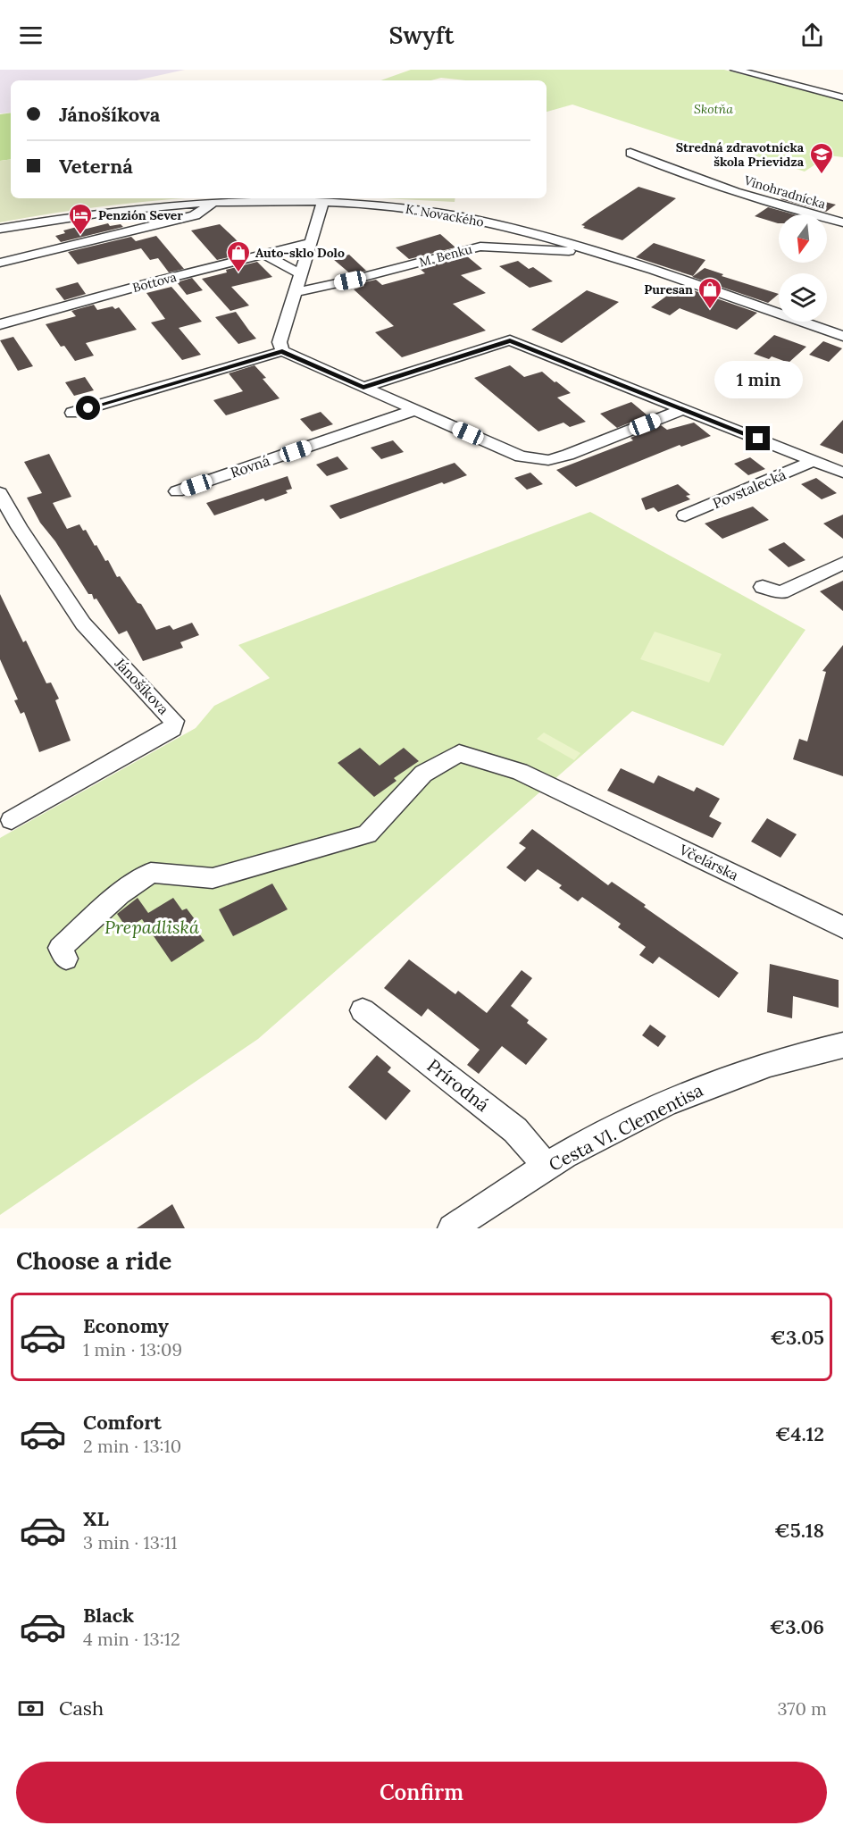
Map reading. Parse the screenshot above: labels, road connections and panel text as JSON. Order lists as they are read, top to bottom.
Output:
{
  "streets": {
    "street": [
      "Vinohradnícka",
      "K. Novackého",
      "M. Benku",
      "Bottova",
      "Rovná",
      "Povstalecká",
      "Jánošíkova",
      "Včelárska",
      "Prírodná",
      "Cesta Vl. Clementisa"
    ]
  },
  "crossings": [
    ["K. Novackého", "M. Benku"],
    ["Prírodná", "Cesta Vl. Clementisa"]
  ],
  "parks": ["Skotňa", "Prepadliská"],
  "places": {
    "school or university": ["Stredná zdravotnícka škola Prievidza"],
    "hotel": ["Penzión Sever"],
    "shop": ["Auto-sklo Dolo", "Puresan"]
  },
  "north": "bottom",
  "page": {
    "header": "Swyft",
    "banner": ["Jánošíkova", "Veterná"],
    "bubble": "1 min",
    "heading": "Choose a ride",
    "list": [
      {
        "name": "Economy",
        "note": "1 min · 13:09",
        "value": "€3.05"
      },
      {
        "name": "Comfort",
        "note": "2 min · 13:10",
        "value": "€4.12"
      },
      {
        "name": "XL",
        "note": "3 min · 13:11",
        "value": "€5.18"
      },
      {
        "name": "Black",
        "note": "4 min · 13:12",
        "value": "€3.06"
      }
    ],
    "pay": ["Cash", "370 m"],
    "buttons": "Confirm"
  }
}
